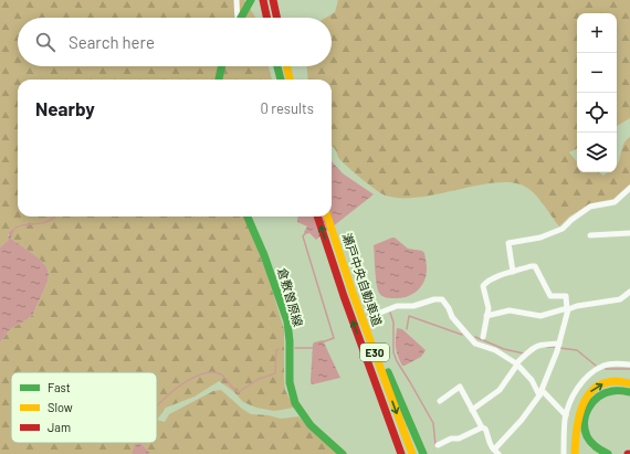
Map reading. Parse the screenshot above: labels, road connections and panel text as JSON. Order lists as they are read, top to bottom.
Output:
{
  "streets": {
    "main road": ["瀬戸中央自動車道", "倉敷曽原線", "E30"]
  },
  "legend": ["Fast", "Slow", "Jam"],
  "page": {
    "map_buttons": ["+", "−"],
    "search": "Search here",
    "heading": ["Nearby", "0 results"]
  }
}
